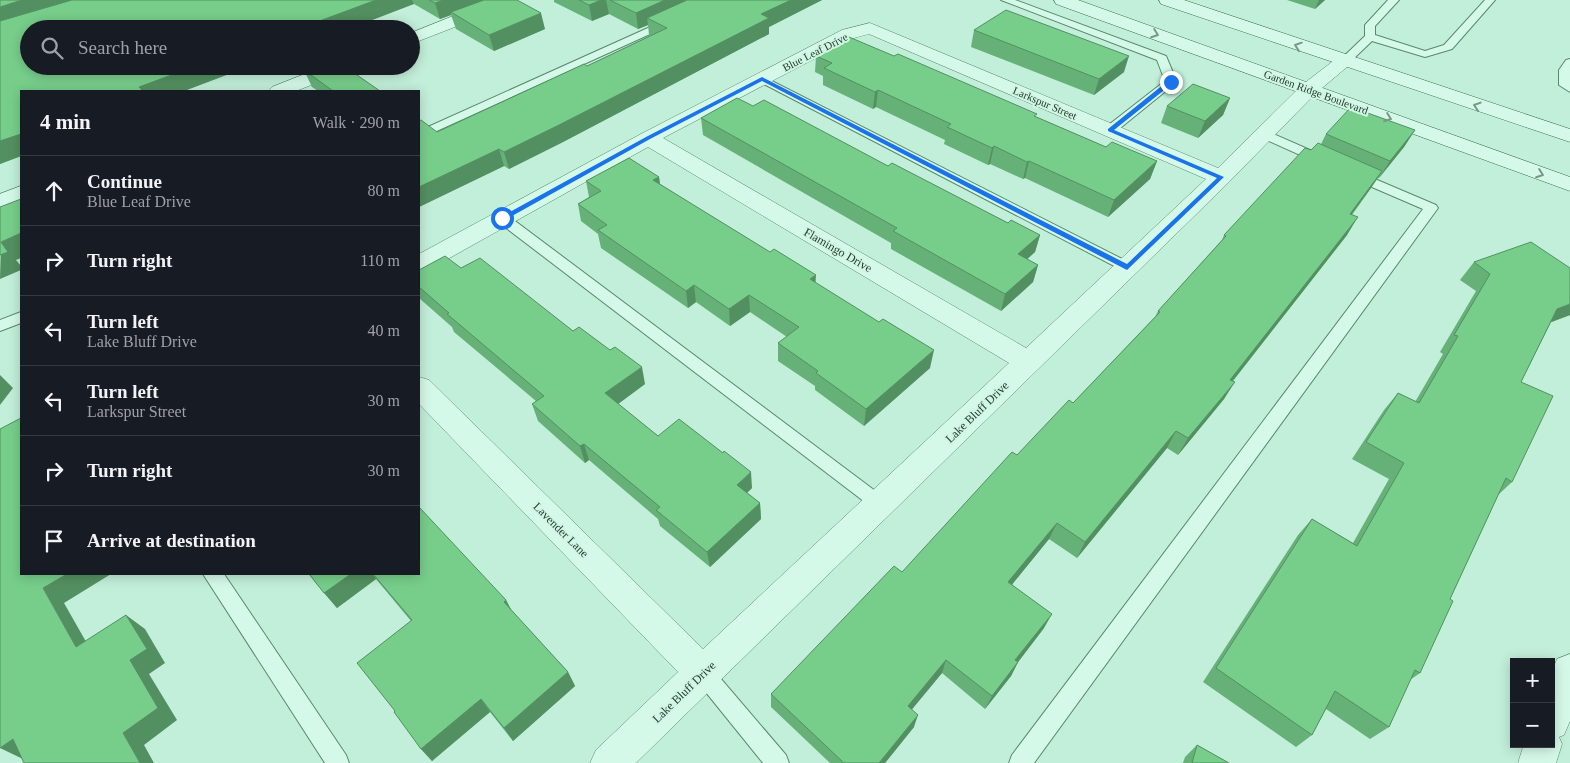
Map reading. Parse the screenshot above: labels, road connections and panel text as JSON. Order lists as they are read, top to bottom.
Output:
{
  "streets": {
    "street": [
      "Blue Leaf Drive",
      "Garden Ridge Boulevard",
      "Larkspur Street",
      "Flamingo Drive",
      "Lake Bluff Drive",
      "Lavender Lane"
    ]
  },
  "crossings": [
    ["Blue Leaf Drive", "Larkspur Street"],
    ["Blue Leaf Drive", "Flamingo Drive"],
    ["Garden Ridge Boulevard", "Lake Bluff Drive"],
    ["Larkspur Street", "Lake Bluff Drive"],
    ["Flamingo Drive", "Lake Bluff Drive"],
    ["Lake Bluff Drive", "Lavender Lane"]
  ],
  "page": {
    "search": "Search here",
    "heading": ["4 min", "Walk · 290 m"],
    "list": [
      ["Continue", "Blue Leaf Drive", "80 m"],
      ["Turn right", "110 m"],
      ["Turn left", "Lake Bluff Drive", "40 m"],
      ["Turn left", "Larkspur Street", "30 m"],
      ["Turn right", "30 m"],
      "Arrive at destination"
    ],
    "map_buttons": ["+", "−"]
  }
}
